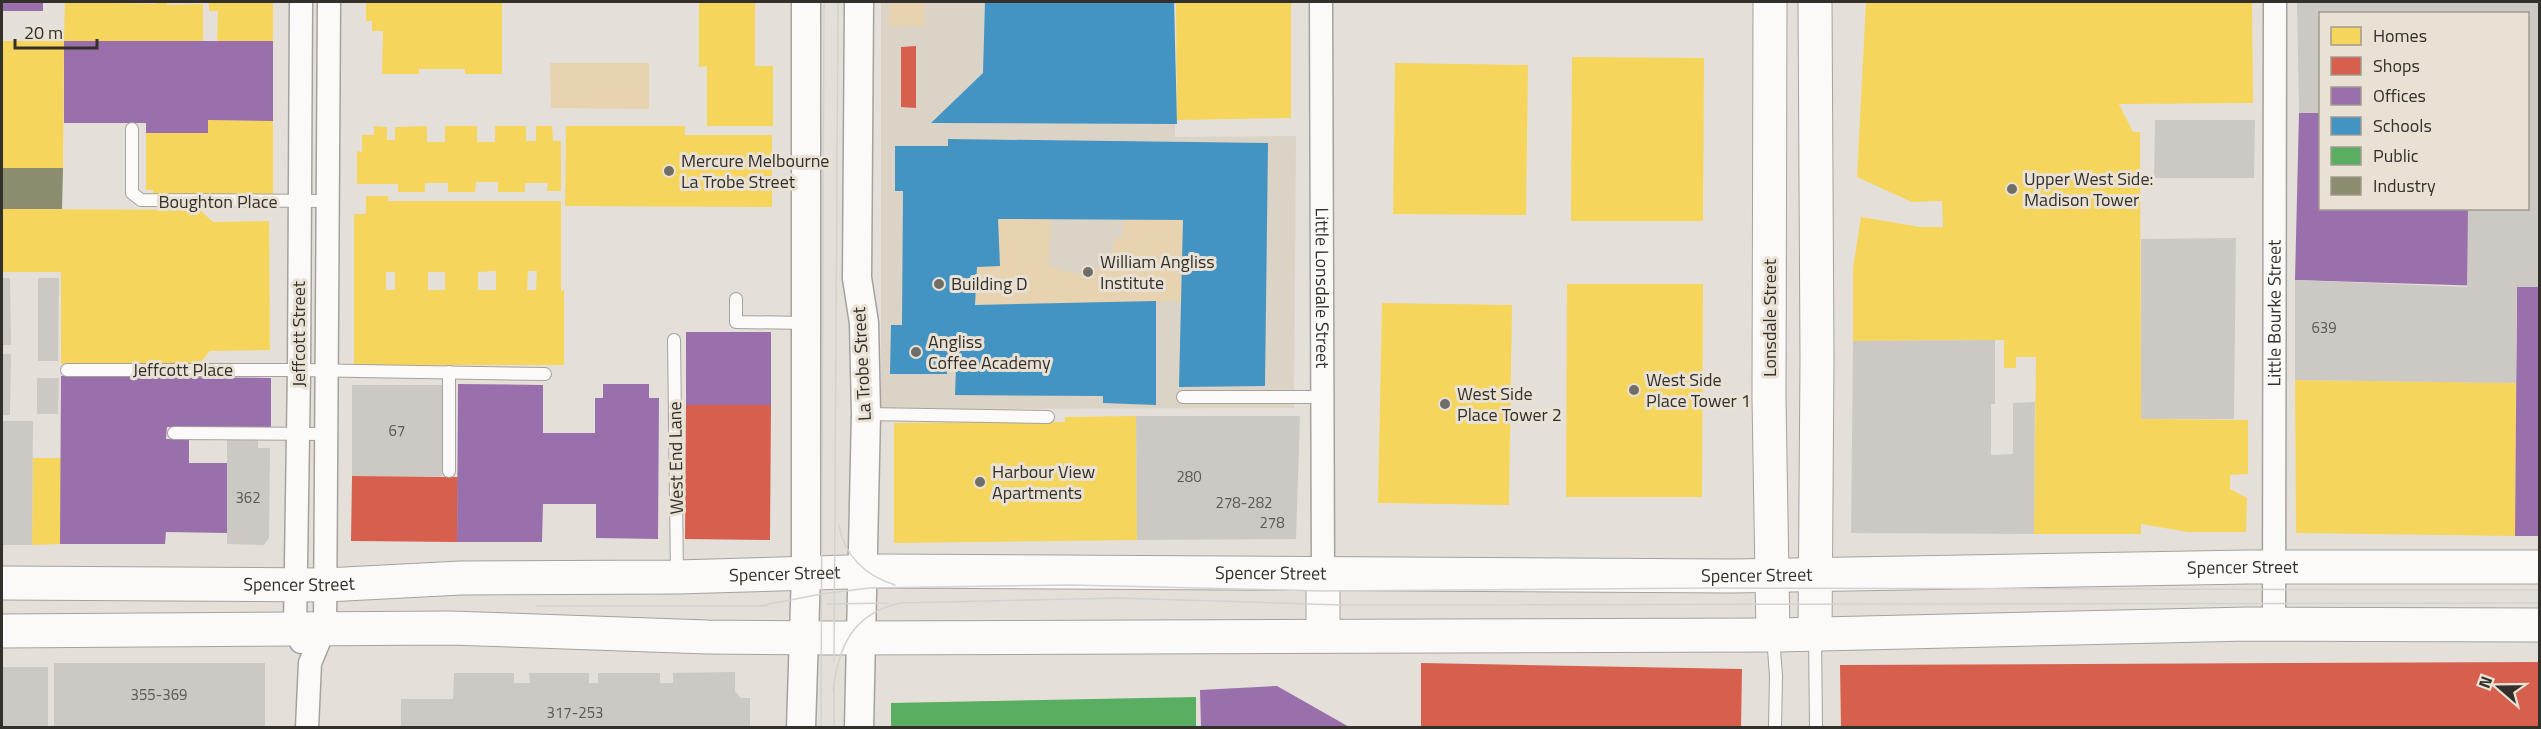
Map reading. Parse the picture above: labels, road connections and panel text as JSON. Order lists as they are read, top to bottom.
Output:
{
  "streets": {
    "main road": ["Lonsdale Street", "Spencer Street"],
    "street": [
      "Little Lonsdale Street",
      "Little Bourke Street",
      "Jeffcott Street",
      "La Trobe Street"
    ],
    "lane": ["Boughton Place", "Jeffcott Place", "West End Lane"]
  },
  "crossings": [
    ["Boughton Place", "Jeffcott Street"],
    ["Little Lonsdale Street", "Spencer Street"],
    ["Little Bourke Street", "Spencer Street"],
    ["Lonsdale Street", "Spencer Street"],
    ["Jeffcott Street", "Jeffcott Place"],
    ["Jeffcott Street", "Spencer Street"],
    ["La Trobe Street", "Spencer Street"],
    ["West End Lane", "Spencer Street"]
  ],
  "places": [
    "Mercure Melbourne La Trobe Street",
    "Upper West Side: Madison Tower",
    "William Angliss Institute",
    "Building D",
    "Angliss Coffee Academy",
    "West Side Place Tower 1",
    "West Side Place Tower 2",
    "Harbour View Apartments"
  ],
  "house_numbers": [
    "639",
    "67",
    "280",
    "362",
    "278-282",
    "278",
    "355-369",
    "317-253"
  ],
  "legend": [
    "Homes",
    "Shops",
    "Offices",
    "Schools",
    "Public",
    "Industry"
  ],
  "scale_bar": "20 m",
  "north": "left"
}
